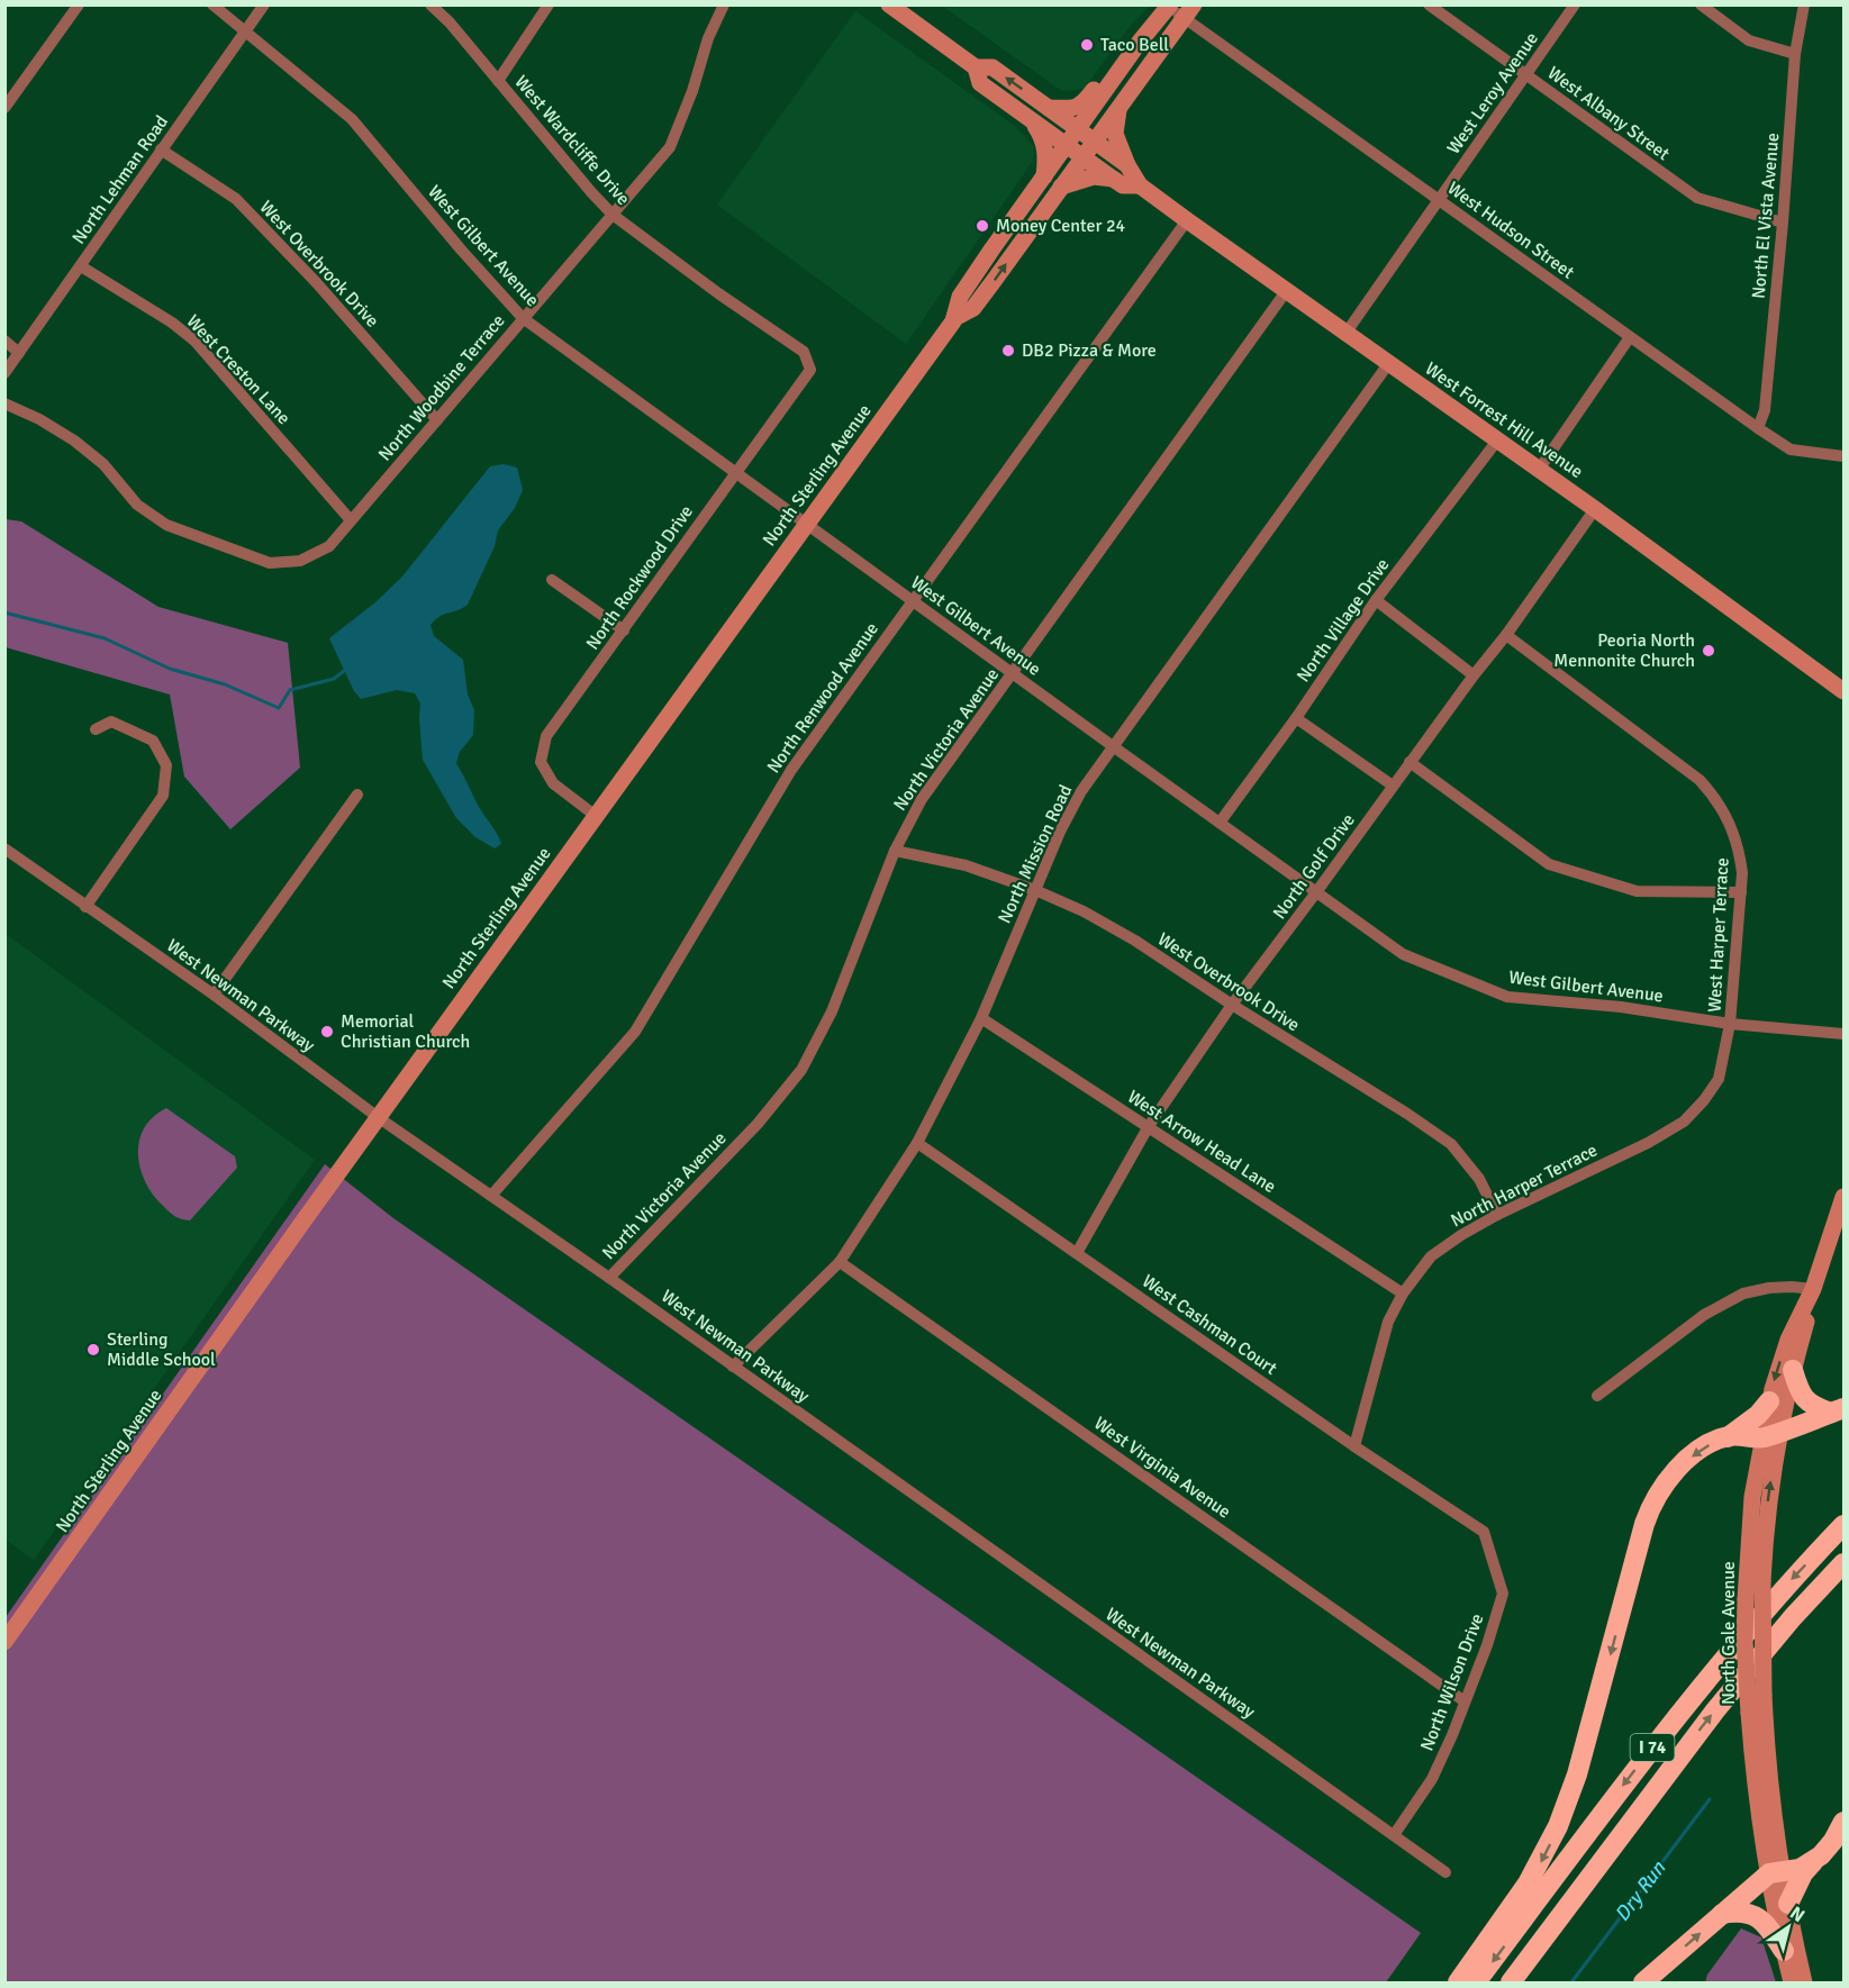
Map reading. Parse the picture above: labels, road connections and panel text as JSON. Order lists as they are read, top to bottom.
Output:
{
  "streets": {
    "highway": ["I 74"],
    "main road": ["West Forrest Hill Avenue", "North Sterling Avenue", "North Gale Avenue"],
    "street": [
      "West Leroy Avenue",
      "West Albany Street",
      "West Wardcliffe Drive",
      "North Lehman Road",
      "North El Vista Avenue",
      "West Hudson Street",
      "West Gilbert Avenue",
      "West Overbrook Drive",
      "West Creston Lane",
      "North Woodbine Terrace",
      "North Rockwood Drive",
      "North Village Drive",
      "North Renwood Avenue",
      "North Victoria Avenue",
      "North Mission Road",
      "North Golf Drive",
      "West Harper Terrace",
      "West Newman Parkway",
      "West Arrow Head Lane",
      "North Harper Terrace",
      "West Cashman Court",
      "West Virginia Avenue",
      "North Wilson Drive"
    ]
  },
  "crossings": [
    ["West Leroy Avenue", "West Albany Street"],
    ["West Leroy Avenue", "West Hudson Street"],
    ["West Leroy Avenue", "West Forrest Hill Avenue"],
    ["West Albany Street", "North El Vista Avenue"],
    ["West Wardcliffe Drive", "North Woodbine Terrace"],
    ["West Wardcliffe Drive", "North Rockwood Drive"],
    ["North Lehman Road", "West Gilbert Avenue"],
    ["North Lehman Road", "West Overbrook Drive"],
    ["North Lehman Road", "West Creston Lane"],
    ["North El Vista Avenue", "West Hudson Street"],
    ["West Hudson Street", "North Sterling Avenue"],
    ["West Gilbert Avenue", "North Woodbine Terrace"],
    ["West Gilbert Avenue", "North Sterling Avenue"],
    ["West Gilbert Avenue", "North Rockwood Drive"],
    ["West Gilbert Avenue", "North Village Drive"],
    ["West Gilbert Avenue", "North Renwood Avenue"],
    ["West Gilbert Avenue", "North Victoria Avenue"],
    ["West Gilbert Avenue", "North Mission Road"],
    ["West Gilbert Avenue", "North Golf Drive"],
    ["West Gilbert Avenue", "West Harper Terrace"],
    ["West Gilbert Avenue", "North Harper Terrace"],
    ["West Overbrook Drive", "North Woodbine Terrace"],
    ["West Overbrook Drive", "North Victoria Avenue"],
    ["West Overbrook Drive", "North Mission Road"],
    ["West Overbrook Drive", "North Golf Drive"],
    ["West Overbrook Drive", "North Harper Terrace"],
    ["West Creston Lane", "North Woodbine Terrace"],
    ["West Forrest Hill Avenue", "North Sterling Avenue"],
    ["West Forrest Hill Avenue", "North Village Drive"],
    ["West Forrest Hill Avenue", "North Renwood Avenue"],
    ["West Forrest Hill Avenue", "North Victoria Avenue"],
    ["West Forrest Hill Avenue", "North Mission Road"],
    ["West Forrest Hill Avenue", "North Golf Drive"],
    ["North Sterling Avenue", "North Rockwood Drive"],
    ["North Sterling Avenue", "West Newman Parkway"],
    ["North Renwood Avenue", "West Newman Parkway"],
    ["North Victoria Avenue", "West Newman Parkway"],
    ["North Mission Road", "West Newman Parkway"],
    ["North Mission Road", "West Arrow Head Lane"],
    ["North Mission Road", "West Cashman Court"],
    ["North Mission Road", "West Virginia Avenue"],
    ["North Golf Drive", "West Harper Terrace"],
    ["North Golf Drive", "West Arrow Head Lane"],
    ["North Golf Drive", "West Cashman Court"],
    ["West Harper Terrace", "North Harper Terrace"],
    ["West Newman Parkway", "North Wilson Drive"],
    ["West Arrow Head Lane", "North Harper Terrace"],
    ["North Harper Terrace", "West Cashman Court"],
    ["West Cashman Court", "North Wilson Drive"],
    ["West Virginia Avenue", "North Wilson Drive"]
  ],
  "water": ["Dry Run"],
  "places": [
    "Taco Bell",
    "Money Center 24",
    "DB2 Pizza & More",
    "Peoria North Mennonite Church",
    "Memorial Christian Church",
    "Sterling Middle School"
  ],
  "north": "top right"
}
